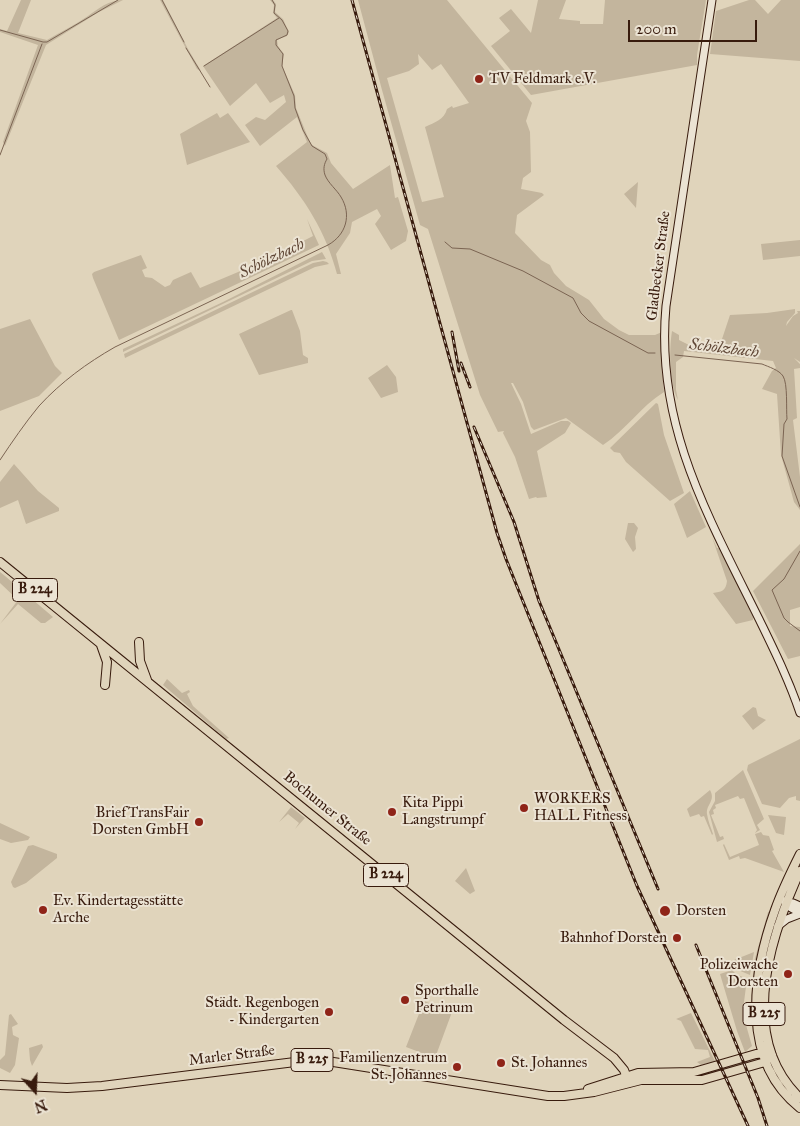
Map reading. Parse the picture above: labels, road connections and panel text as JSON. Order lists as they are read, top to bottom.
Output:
{
  "streets": {
    "main road": [
      "Gladbecker Straße",
      "B 224",
      "Bochumer Straße",
      "B 225",
      "Marler Straße"
    ]
  },
  "crossings": [
    ["Bochumer Straße", "Marler Straße"]
  ],
  "water": ["Schölzbach"],
  "places": [
    "TV Feldmark e.V.",
    "WORKERS HALL Fitness",
    "Kita Pippi Langstrumpf",
    "BriefTransFair Dorsten GmbH",
    "Ev. Kindertagesstätte Arche",
    "Dorsten",
    "Bahnhof Dorsten",
    "Polizeiwache Dorsten",
    "Sporthalle Petrinum",
    "Städt. Regenbogen - Kindergarten",
    "St. Johannes",
    "Familienzentrum St. Johannes"
  ],
  "scale_bar": "200 m",
  "north": "bottom"
}
